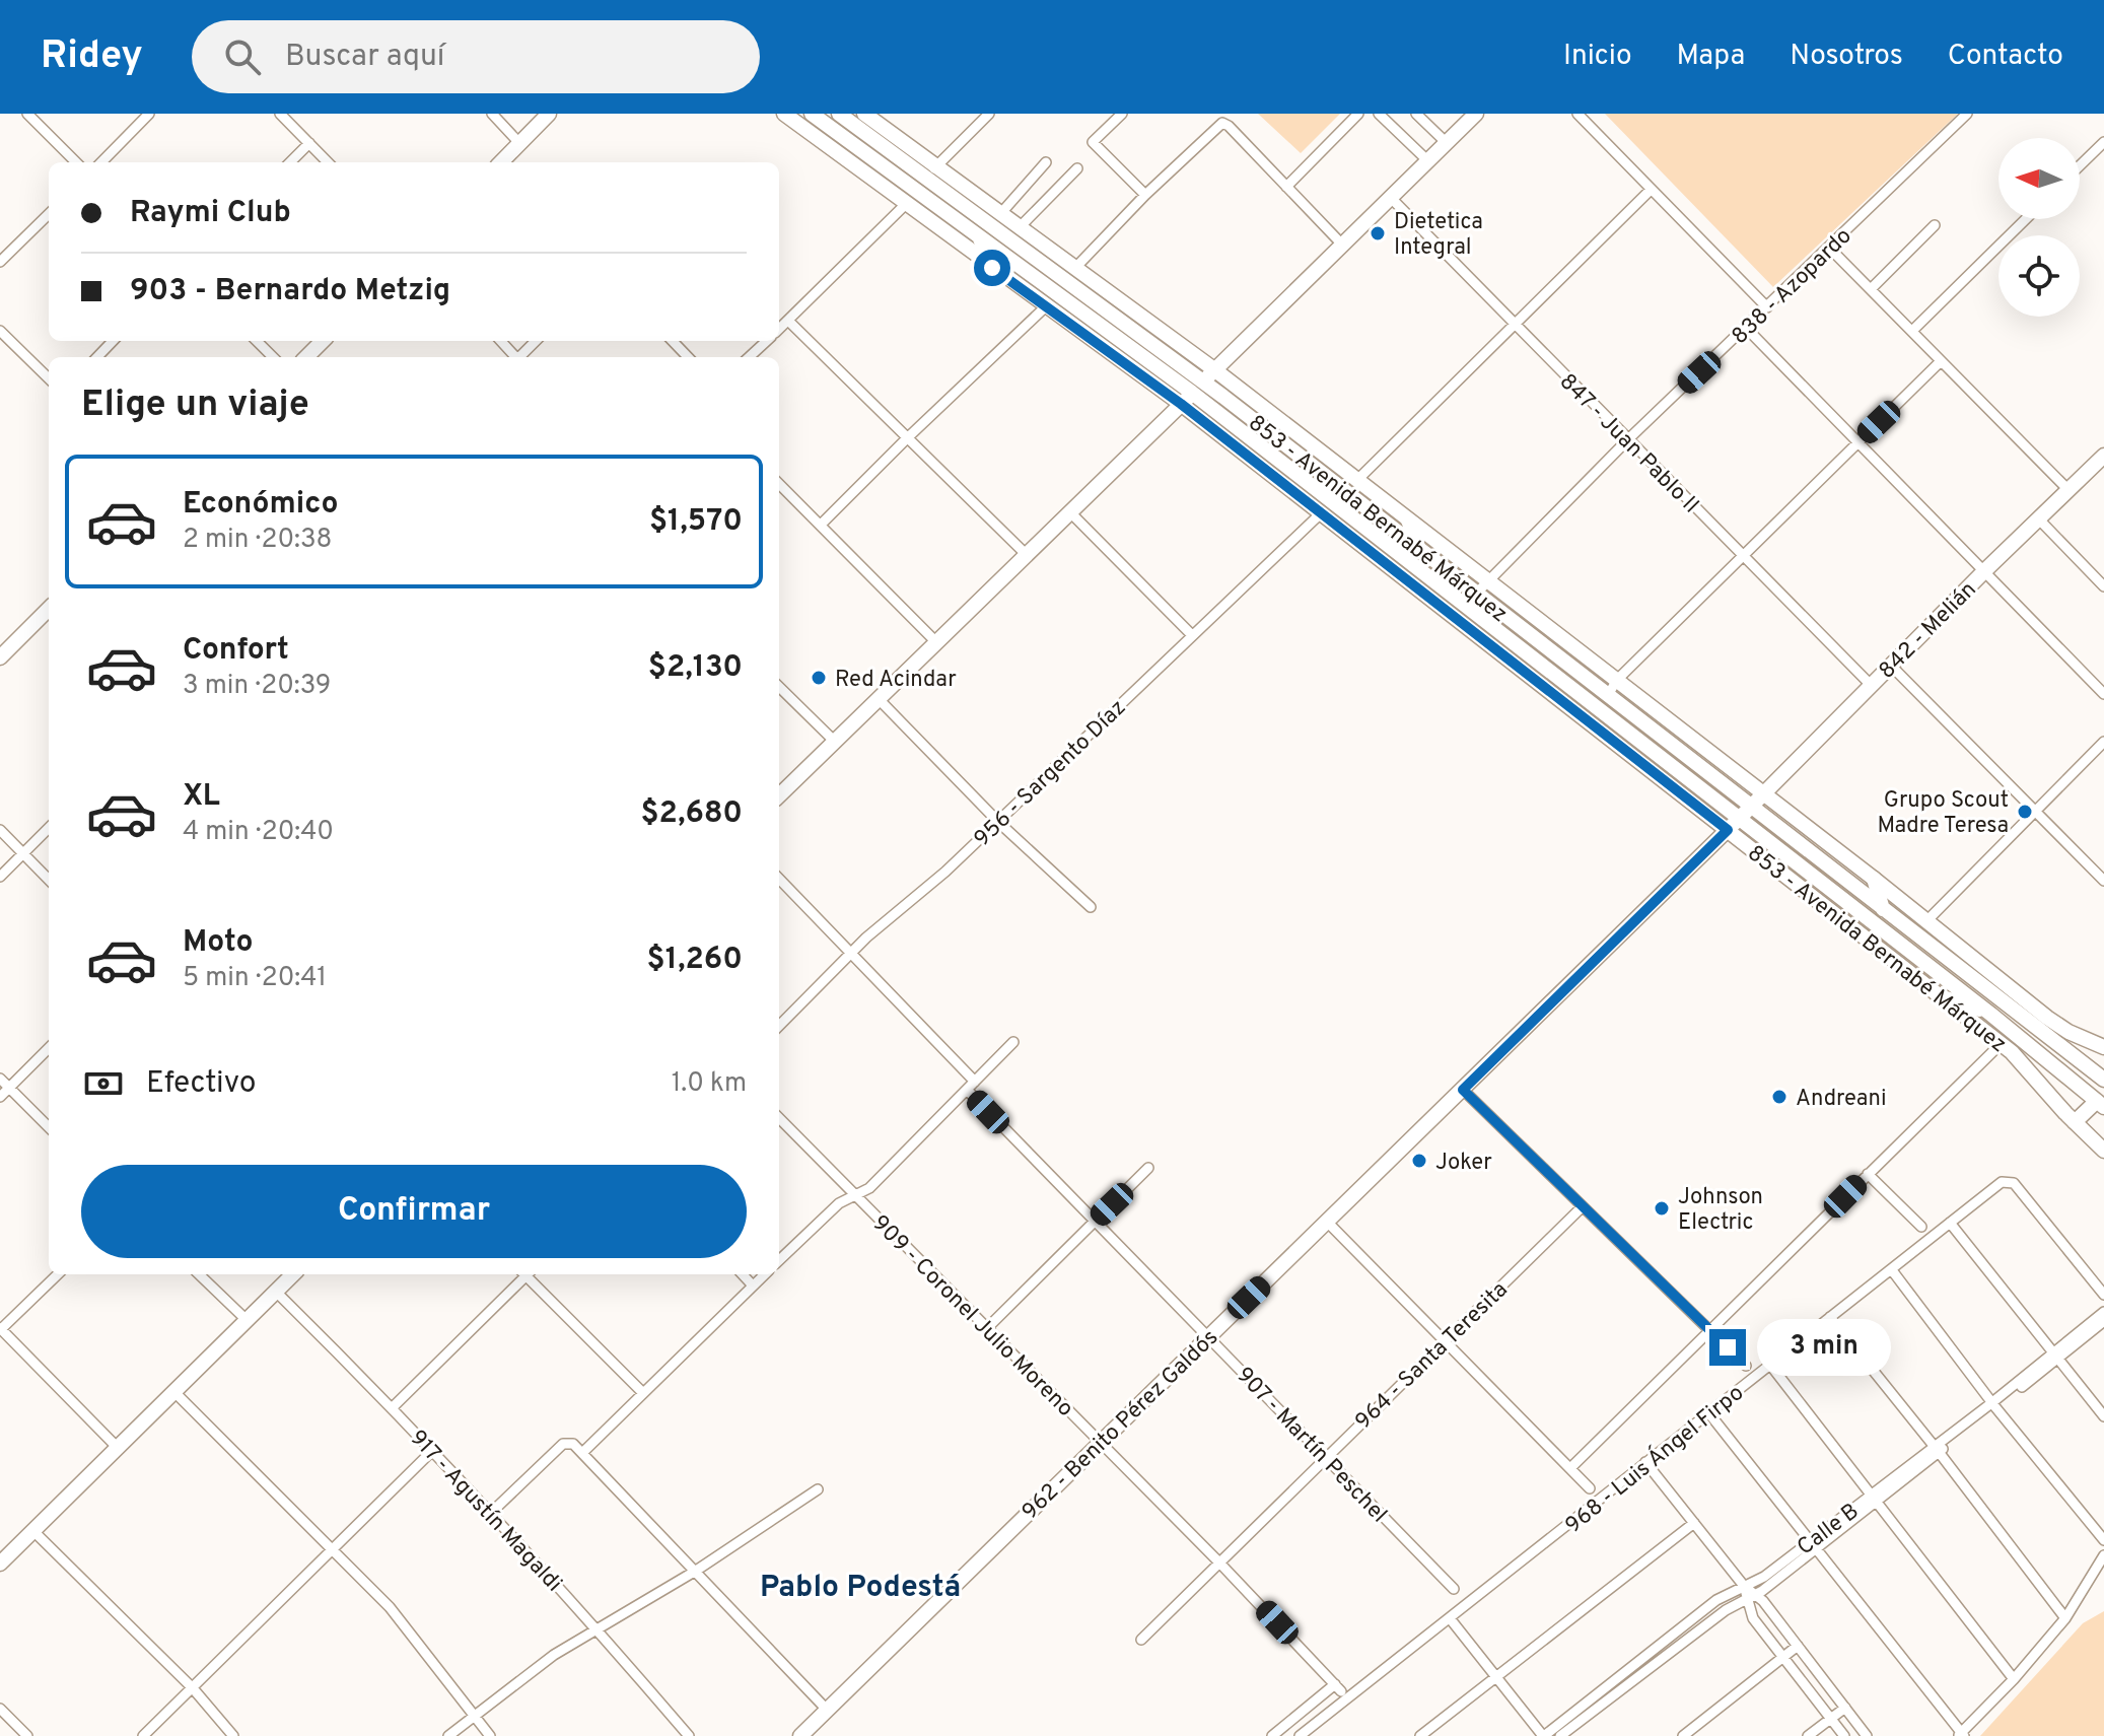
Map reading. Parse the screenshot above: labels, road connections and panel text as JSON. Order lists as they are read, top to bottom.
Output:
{
  "streets": {
    "main road": ["853 - Avenida Bernabé Márquez", "842 - Melián", "962 - Benito Pérez Galdós"],
    "street": [
      "838 - Azopardo",
      "847 - Juan Pablo II",
      "956 - Sargento Díaz",
      "909 - Coronel Julio Moreno",
      "964 - Santa Teresita",
      "907 - Martín Peschel",
      "968 - Luis Ángel Firpo",
      "917 - Agustín Magaldi",
      "Calle B"
    ]
  },
  "crossings": [
    ["838 - Azopardo", "847 - Juan Pablo II"],
    ["838 - Azopardo", "853 - Avenida Bernabé Márquez"],
    ["847 - Juan Pablo II", "842 - Melián"],
    ["853 - Avenida Bernabé Márquez", "842 - Melián"],
    ["853 - Avenida Bernabé Márquez", "956 - Sargento Díaz"],
    ["853 - Avenida Bernabé Márquez", "962 - Benito Pérez Galdós"],
    ["842 - Melián", "962 - Benito Pérez Galdós"],
    ["909 - Coronel Julio Moreno", "964 - Santa Teresita"],
    ["909 - Coronel Julio Moreno", "962 - Benito Pérez Galdós"],
    ["964 - Santa Teresita", "907 - Martín Peschel"],
    ["962 - Benito Pérez Galdós", "907 - Martín Peschel"]
  ],
  "districts": ["Pablo Podestá"],
  "places": [
    "Dietetica Integral",
    "Red Acindar",
    "Grupo Scout Madre Teresa",
    "Andreani",
    "Joker",
    "Johnson Electric"
  ],
  "north": "left",
  "page": {
    "header": "Ridey",
    "search": "Buscar aquí",
    "nav": [
      "Inicio",
      "Mapa",
      "Nosotros",
      "Contacto"
    ],
    "banner": ["Raymi Club", "903 - Bernardo Metzig"],
    "heading": "Elige un viaje",
    "list": [
      {
        "name": "Económico",
        "note": "2 min · 20:38",
        "value": "$1,570"
      },
      {
        "name": "Confort",
        "note": "3 min · 20:39",
        "value": "$2,130"
      },
      {
        "name": "XL",
        "note": "4 min · 20:40",
        "value": "$2,680"
      },
      {
        "name": "Moto",
        "note": "5 min · 20:41",
        "value": "$1,260"
      }
    ],
    "pay": ["Efectivo", "1.0 km"],
    "buttons": "Confirmar",
    "bubble": "3 min"
  }
}
